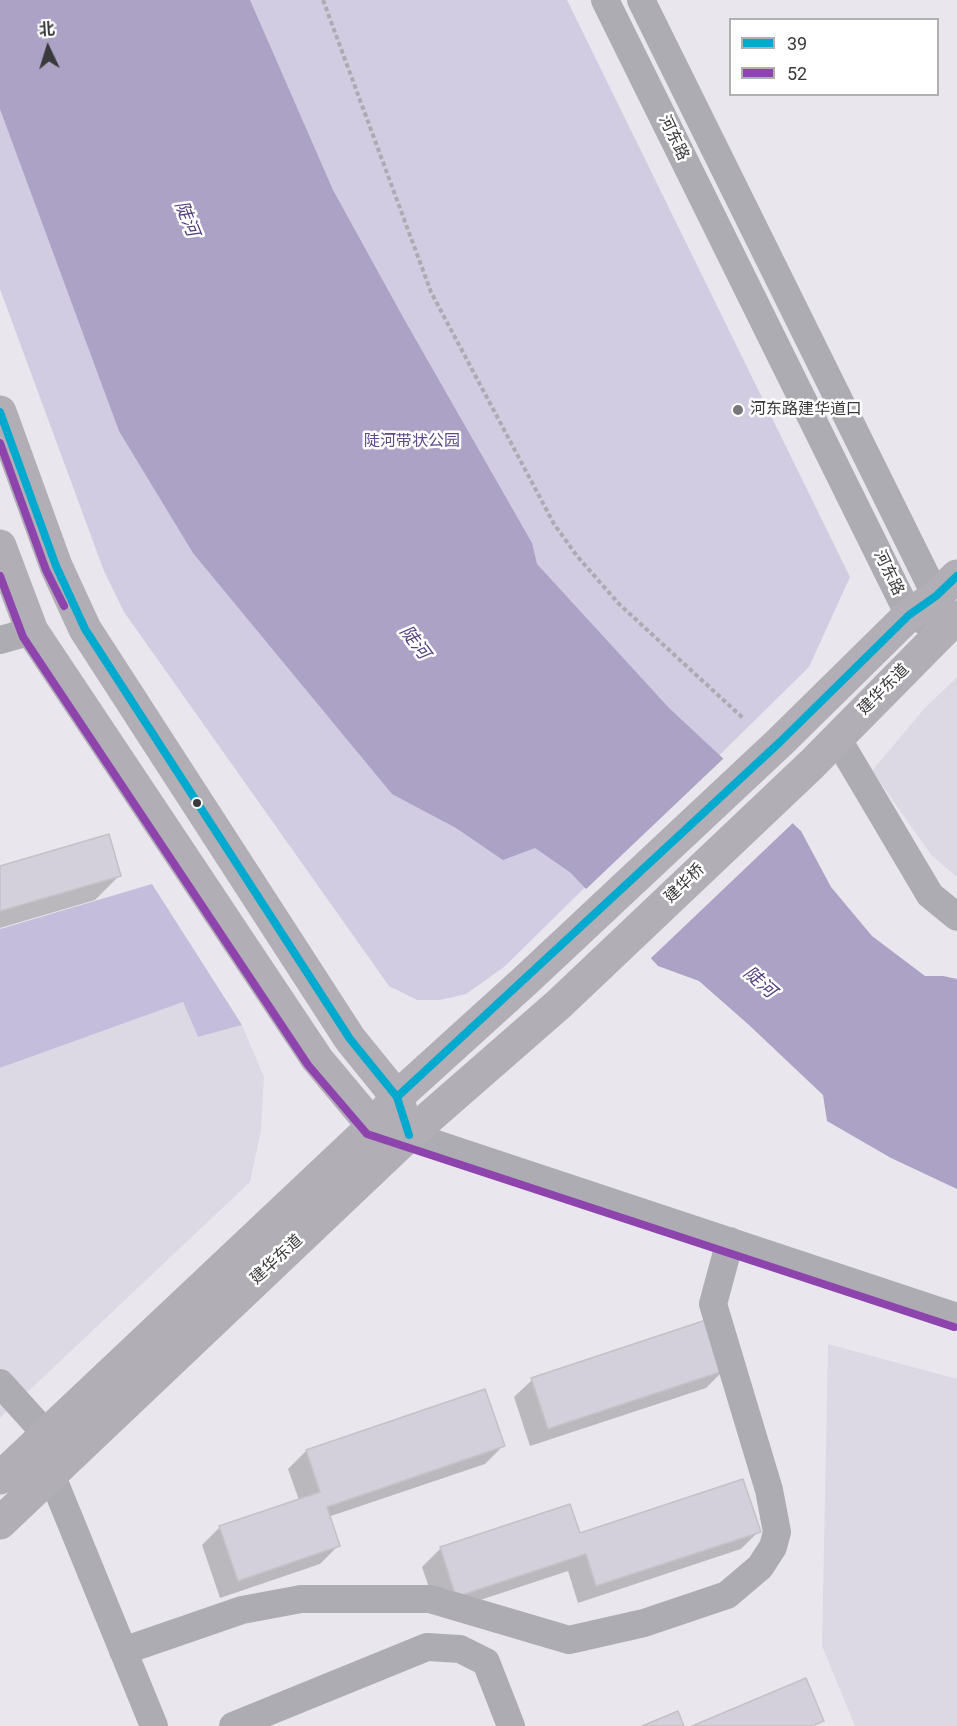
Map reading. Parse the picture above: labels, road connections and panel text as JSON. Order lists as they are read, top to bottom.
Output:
{
  "streets": {
    "main road": ["建华东道", "建华桥"],
    "street": ["河东路"]
  },
  "crossings": [
    ["河东路", "建华东道"],
    ["建华东道", "建华桥"]
  ],
  "water": ["陡河"],
  "parks": ["陡河带状公园"],
  "places": ["河东路建华道口"],
  "lines": ["transit line 39", "transit line 52"],
  "legend": ["39", "52"],
  "north": "top"
}
